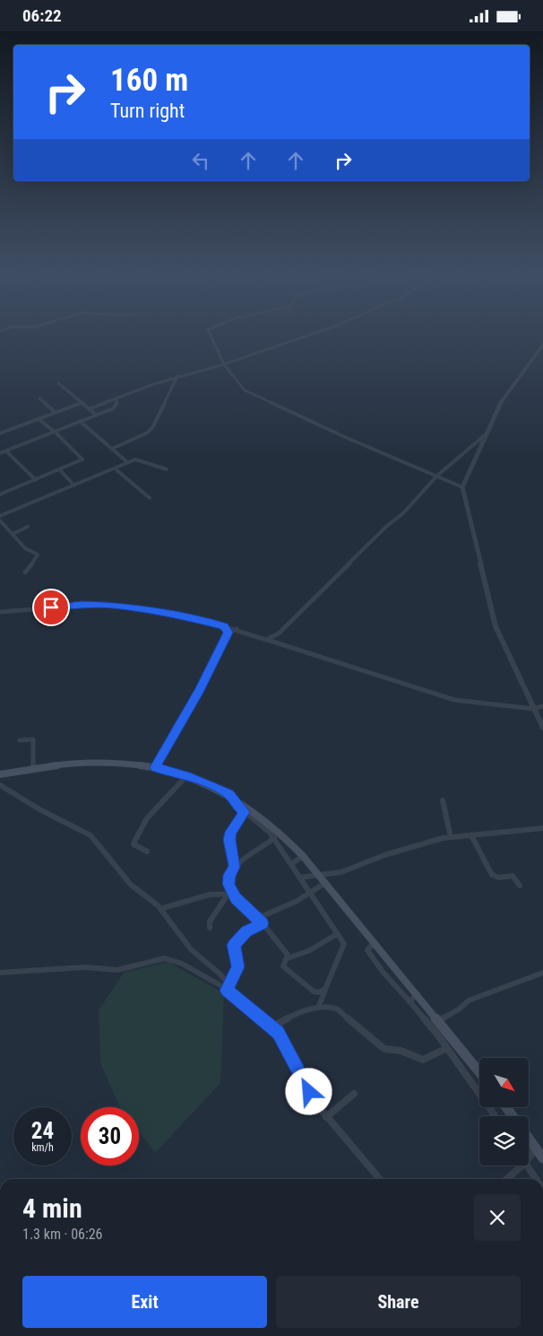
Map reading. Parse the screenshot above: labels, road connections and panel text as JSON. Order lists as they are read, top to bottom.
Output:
{
  "north": "bottom right",
  "page": {
    "status": "06:22",
    "turn": ["160 m", "Turn right"],
    "speed": "24 km/h",
    "limit": "30",
    "heading": ["4 min", "1.3 km · 06:26"],
    "buttons": ["Exit", "Share"]
  }
}
